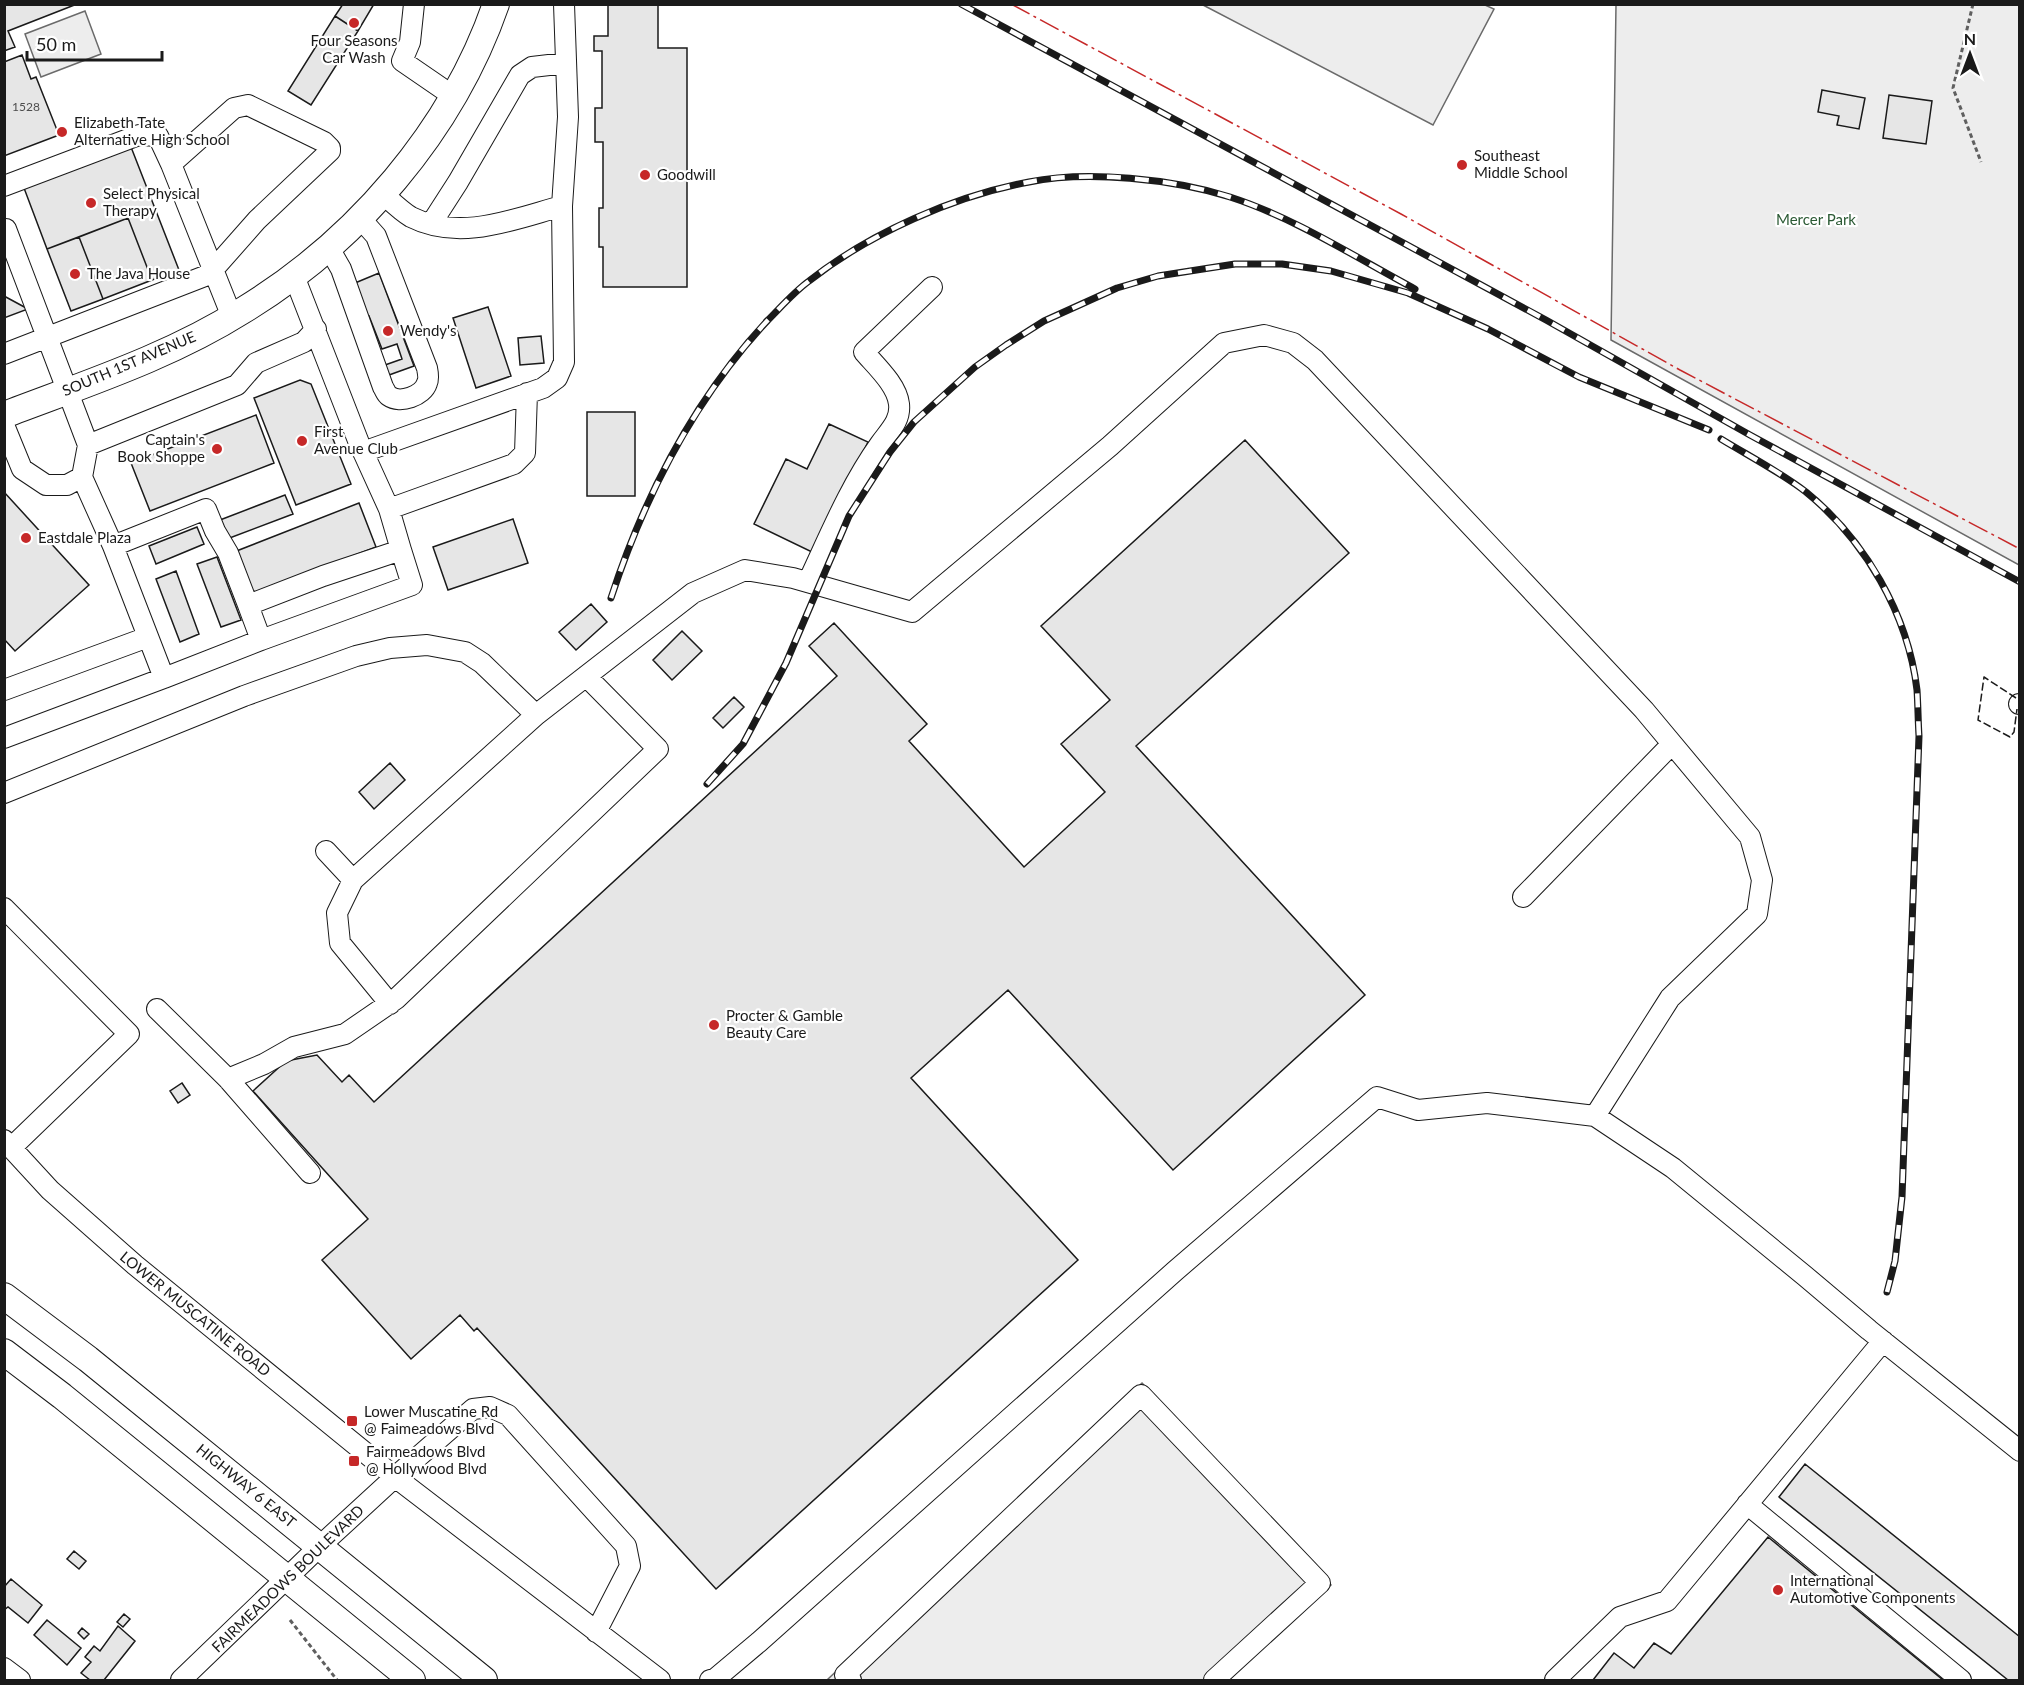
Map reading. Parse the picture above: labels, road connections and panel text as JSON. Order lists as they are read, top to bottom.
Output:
{
  "streets": {
    "main road": ["SOUTH 1ST AVENUE", "HIGHWAY 6 EAST"],
    "street": ["LOWER MUSCATINE ROAD", "FAIRMEADOWS BOULEVARD"]
  },
  "crossings": [
    ["LOWER MUSCATINE ROAD", "FAIRMEADOWS BOULEVARD"],
    ["HIGHWAY 6 EAST", "FAIRMEADOWS BOULEVARD"]
  ],
  "parks": ["Mercer Park"],
  "places": {
    "other": [
      "Four Seasons Car Wash",
      "Elizabeth Tate Alternative High School",
      "Southeast Middle School",
      "Goodwill",
      "Select Physical Therapy",
      "The Java House",
      "Wendy's",
      "First Avenue Club",
      "Captain's Book Shoppe",
      "Eastdale Plaza",
      "Procter & Gamble Beauty Care",
      "International Automotive Components"
    ],
    "transit": ["Lower Muscatine Rd @ Faimeadows Blvd", "Fairmeadows Blvd @ Hollywood Blvd"]
  },
  "house_numbers": ["1528"],
  "scale_bar": "50 m",
  "north": "top"
}
